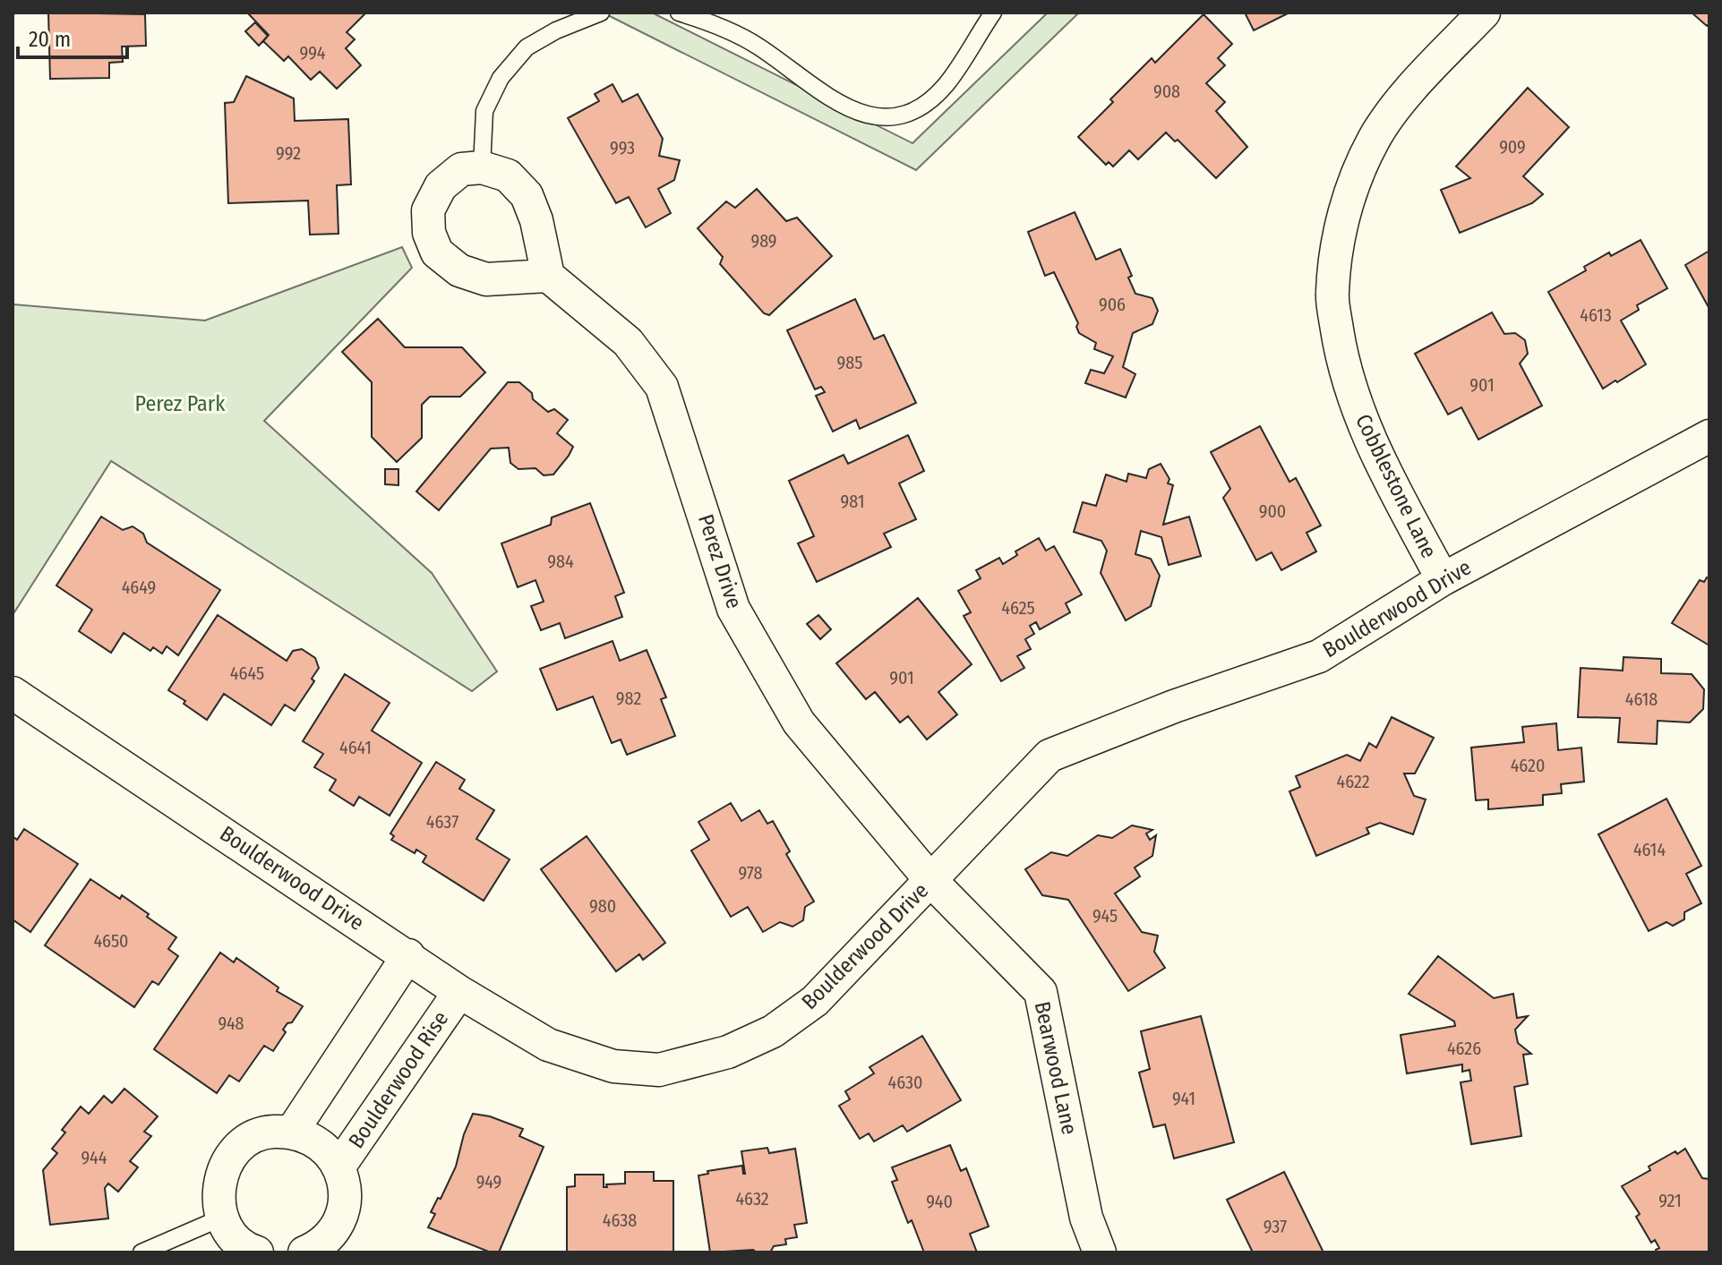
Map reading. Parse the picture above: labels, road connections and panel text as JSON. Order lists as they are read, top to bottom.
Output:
{
  "streets": {
    "street": [
      "Cobblestone Lane",
      "Perez Drive",
      "Boulderwood Drive",
      "Bearwood Lane",
      "Boulderwood Rise"
    ]
  },
  "crossings": [
    ["Cobblestone Lane", "Boulderwood Drive"],
    ["Perez Drive", "Boulderwood Drive"],
    ["Perez Drive", "Bearwood Lane"],
    ["Boulderwood Drive", "Bearwood Lane"],
    ["Boulderwood Drive", "Boulderwood Rise"]
  ],
  "parks": ["Perez Park"],
  "house_numbers": [
    "994",
    "908",
    "909",
    "993",
    "992",
    "989",
    "906",
    "4613",
    "985",
    "901",
    "981",
    "900",
    "984",
    "4649",
    "4625",
    "4645",
    "901",
    "982",
    "4618",
    "4641",
    "4620",
    "4622",
    "4637",
    "4614",
    "978",
    "980",
    "945",
    "4650",
    "948",
    "4626",
    "4630",
    "941",
    "944",
    "949",
    "4632",
    "921",
    "940",
    "4638",
    "937"
  ],
  "scale_bar": "20 m"
}
